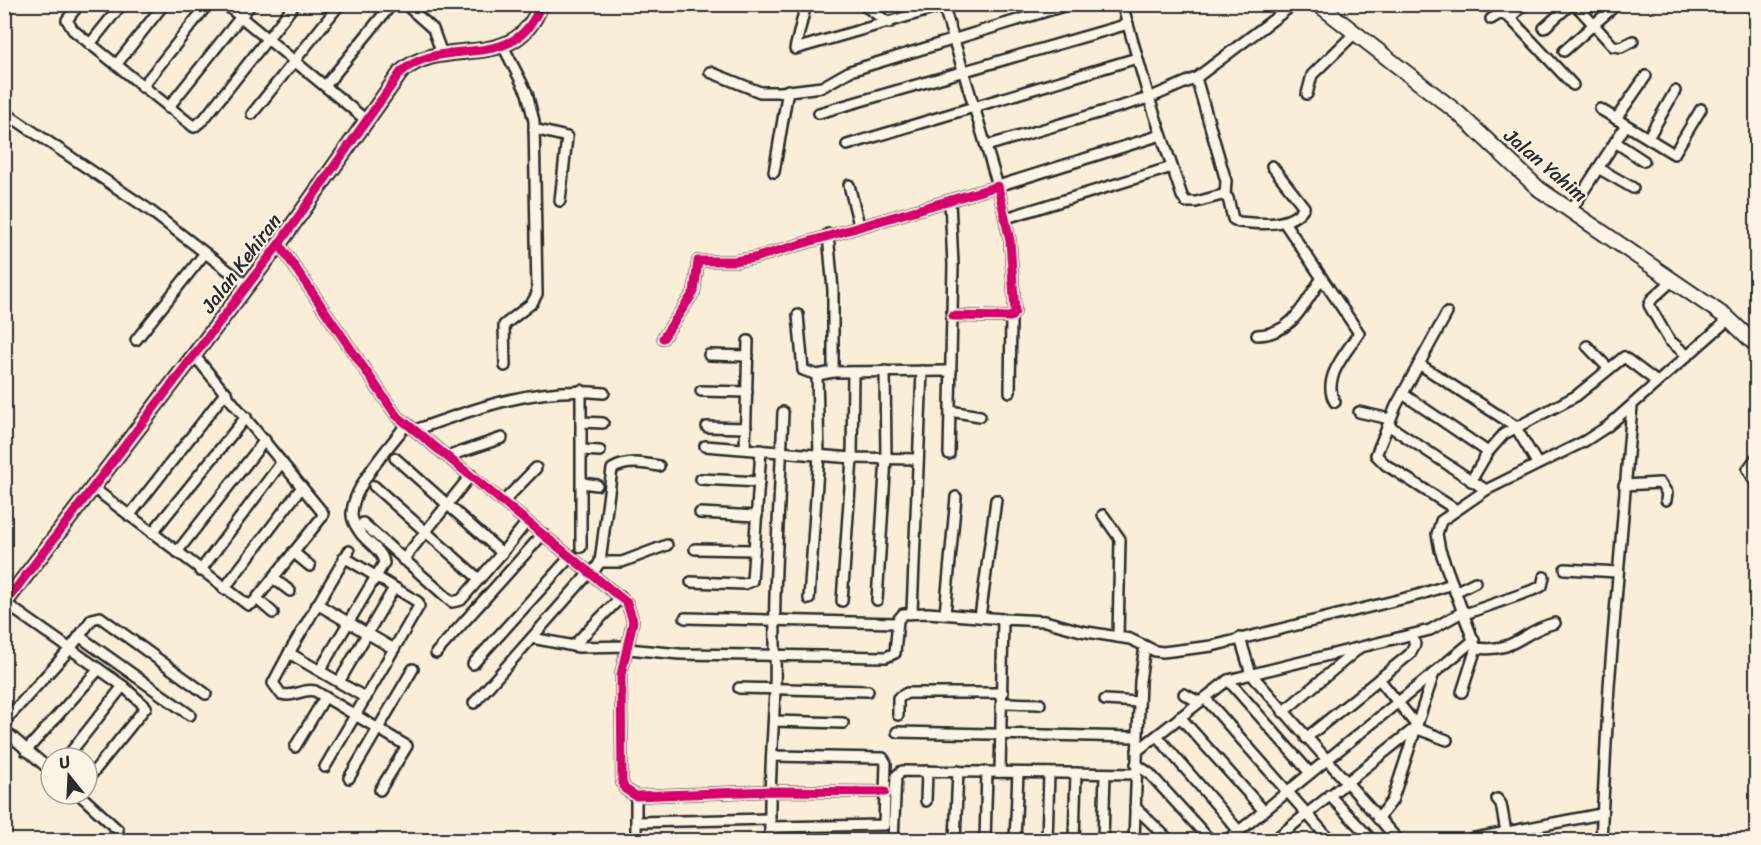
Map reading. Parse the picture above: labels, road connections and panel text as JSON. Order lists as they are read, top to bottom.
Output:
{
  "streets": {
    "street": ["Jalan Yahim", "Jalan Kehiran"]
  },
  "north": "top"
}
